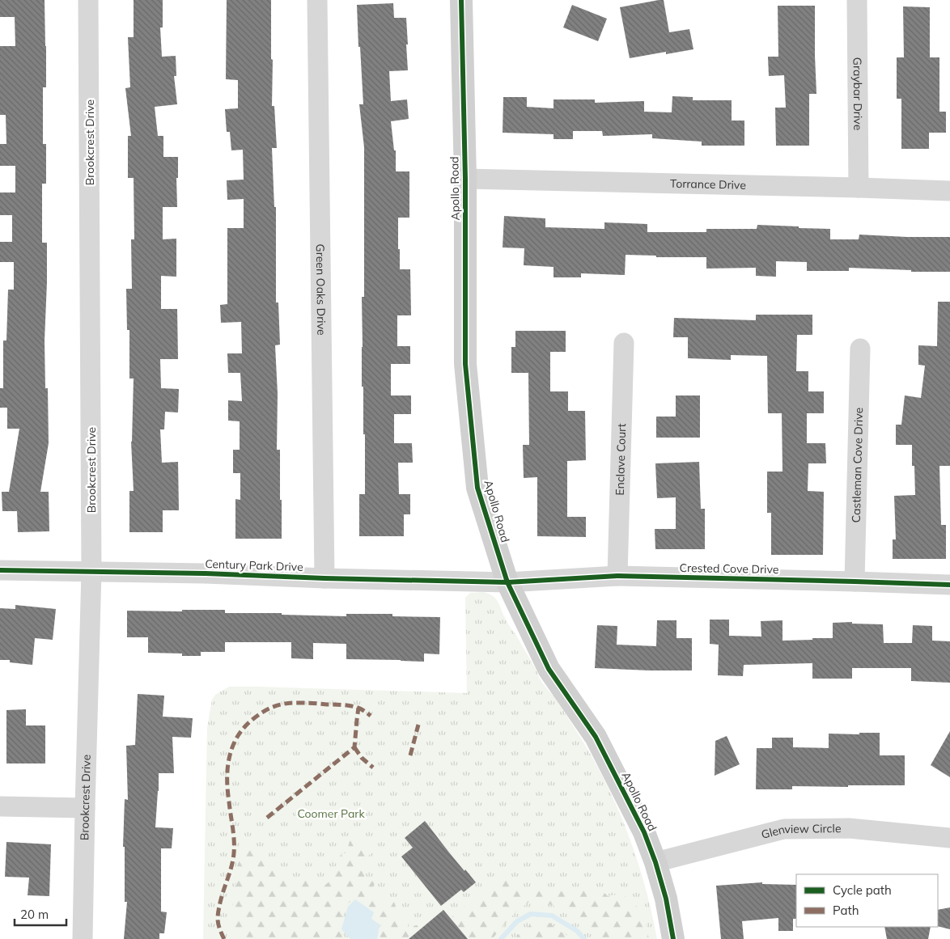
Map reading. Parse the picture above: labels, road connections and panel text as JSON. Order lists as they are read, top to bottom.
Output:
{
  "streets": {
    "street": [
      "Graybar Drive",
      "Brookcrest Drive",
      "Torrance Drive",
      "Apollo Road",
      "Green Oaks Drive",
      "Enclave Court",
      "Castleman Cove Drive",
      "Century Park Drive",
      "Crested Cove Drive",
      "Glenview Circle"
    ]
  },
  "crossings": [
    ["Graybar Drive", "Torrance Drive"],
    ["Brookcrest Drive", "Century Park Drive"],
    ["Torrance Drive", "Apollo Road"],
    ["Apollo Road", "Century Park Drive"],
    ["Apollo Road", "Crested Cove Drive"],
    ["Apollo Road", "Glenview Circle"],
    ["Green Oaks Drive", "Century Park Drive"],
    ["Enclave Court", "Crested Cove Drive"],
    ["Castleman Cove Drive", "Crested Cove Drive"],
    ["Century Park Drive", "Crested Cove Drive"]
  ],
  "parks": ["Coomer Park"],
  "legend": ["Cycle path", "Path"],
  "scale_bar": "20 m"
}
